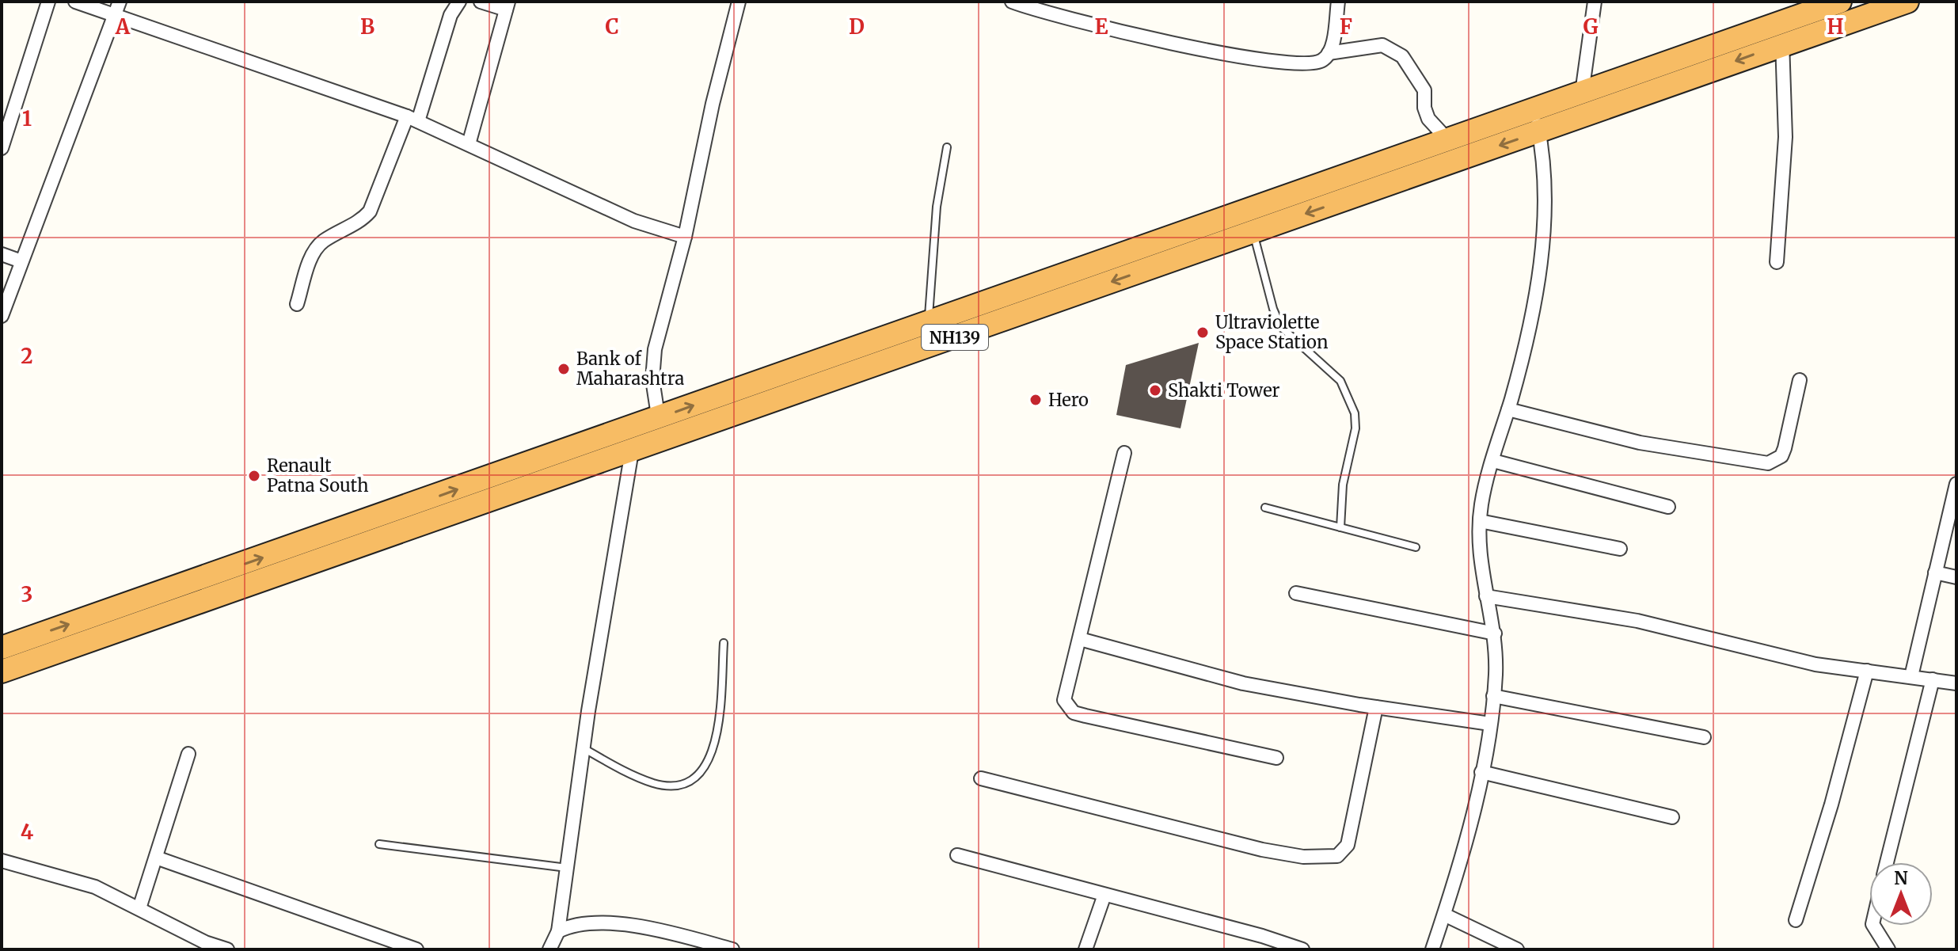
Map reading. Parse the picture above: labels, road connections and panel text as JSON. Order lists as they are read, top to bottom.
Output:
{
  "streets": {
    "highway": ["NH139"]
  },
  "places": [
    "Ultraviolette Space Station",
    "Bank of Maharashtra",
    "Shakti Tower",
    "Hero",
    "Renault Patna South"
  ],
  "north": "top",
  "grid": {
    "columns": [
      "A",
      "B",
      "C",
      "D",
      "E",
      "F",
      "G",
      "H"
    ],
    "rows": [
      "1",
      "2",
      "3",
      "4"
    ]
  }
}
